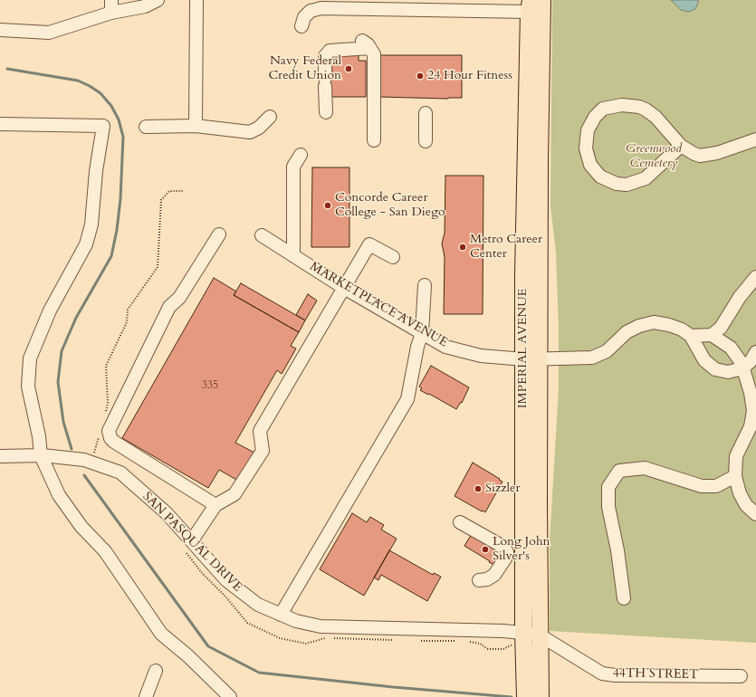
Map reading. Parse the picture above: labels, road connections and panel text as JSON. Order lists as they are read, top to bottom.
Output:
{
  "streets": {
    "main road": ["IMPERIAL AVENUE"],
    "street": ["MARKETPLACE AVENUE", "SAN PASQUAL DRIVE", "44TH STREET"]
  },
  "crossings": [
    ["MARKETPLACE AVENUE", "IMPERIAL AVENUE"],
    ["IMPERIAL AVENUE", "SAN PASQUAL DRIVE"],
    ["IMPERIAL AVENUE", "44TH STREET"],
    ["SAN PASQUAL DRIVE", "44TH STREET"]
  ],
  "parks": ["Greenwood Cemetery"],
  "places": [
    "Navy Federal Credit Union",
    "24 Hour Fitness",
    "Concorde Career College - San Diego",
    "Metro Career Center",
    "Sizzler",
    "Long John Silver's"
  ],
  "house_numbers": ["335"]
}
